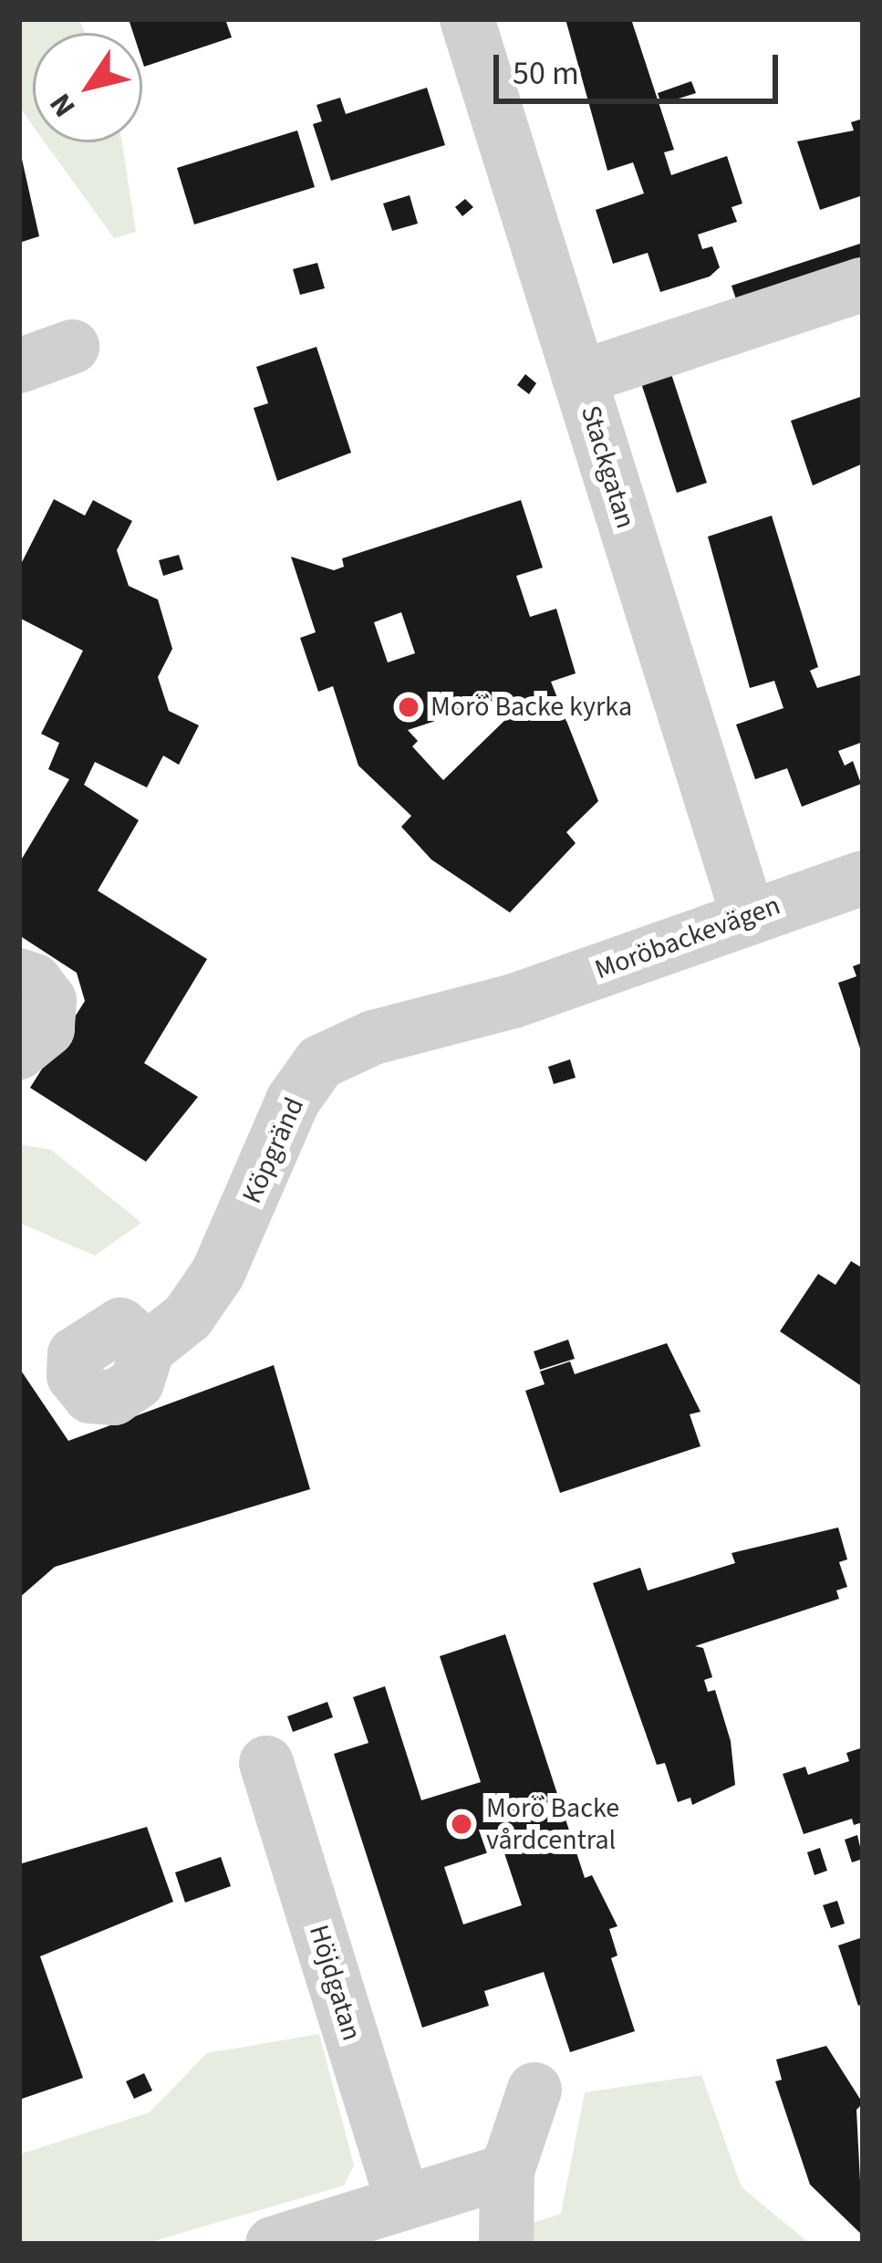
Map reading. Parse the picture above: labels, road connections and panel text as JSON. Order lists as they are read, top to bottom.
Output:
{
  "streets": {
    "street": [
      "Stackgatan",
      "Moröbackevägen",
      "Köpgränd",
      "Höjdgatan"
    ]
  },
  "crossings": [
    ["Stackgatan", "Moröbackevägen"],
    ["Moröbackevägen", "Köpgränd"]
  ],
  "places": ["Morö Backe kyrka", "Morö Backe vårdcentral"],
  "scale_bar": "50 m",
  "north": "bottom left"
}
